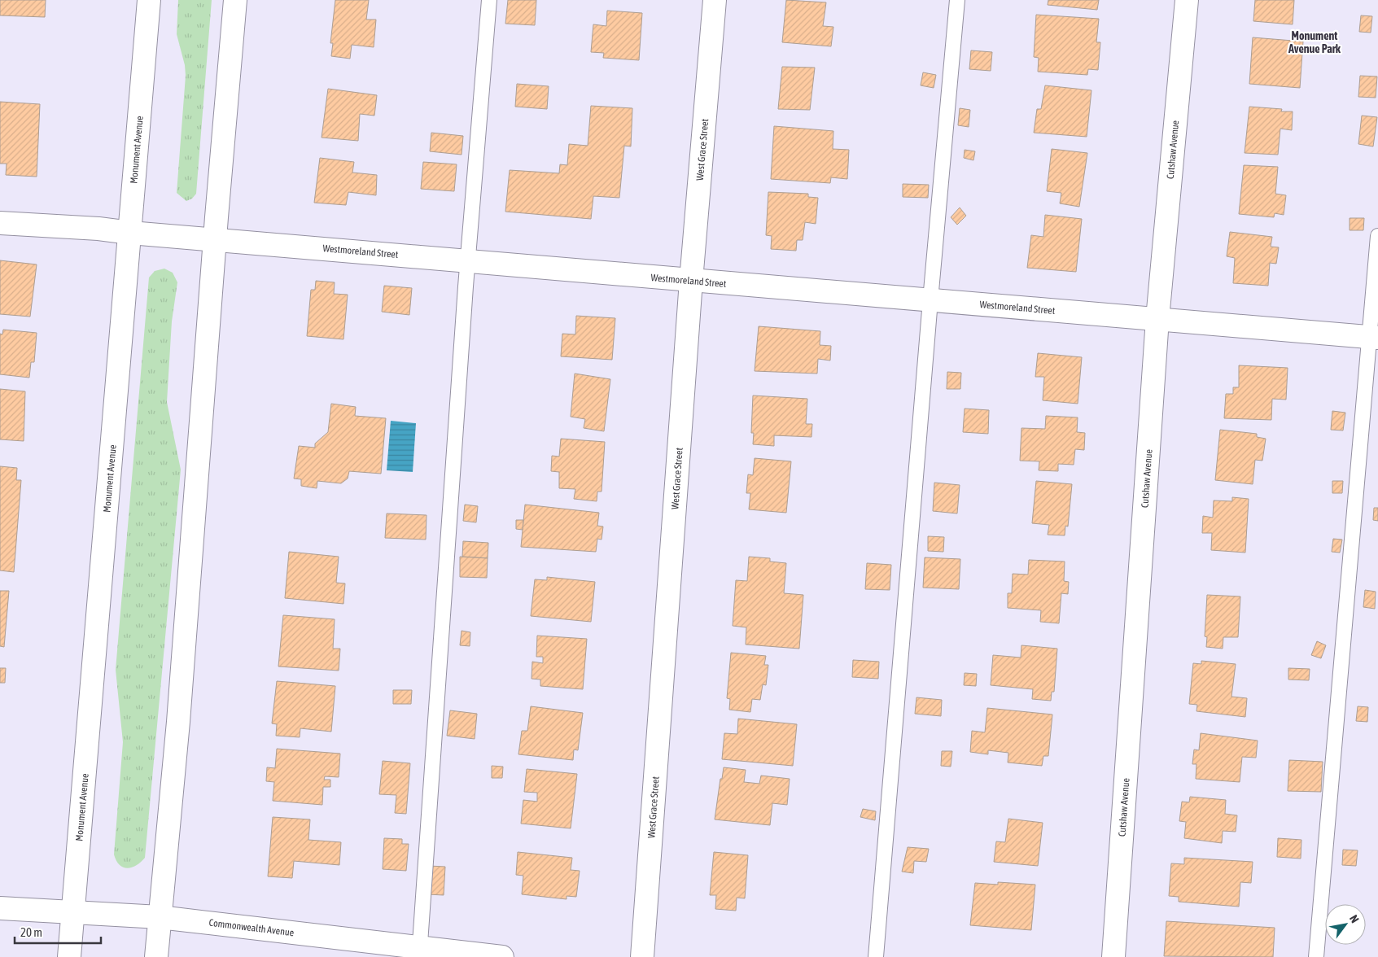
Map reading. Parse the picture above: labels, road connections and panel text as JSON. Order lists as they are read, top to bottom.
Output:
{
  "streets": {
    "street": [
      "Monument Avenue",
      "West Grace Street",
      "Cutshaw Avenue",
      "Westmoreland Street",
      "Commonwealth Avenue"
    ]
  },
  "crossings": [
    ["Monument Avenue", "Westmoreland Street"],
    ["Monument Avenue", "Commonwealth Avenue"],
    ["West Grace Street", "Westmoreland Street"],
    ["Cutshaw Avenue", "Westmoreland Street"]
  ],
  "districts": ["Monument Avenue Park"],
  "scale_bar": "20 m",
  "north": "top right"
}
